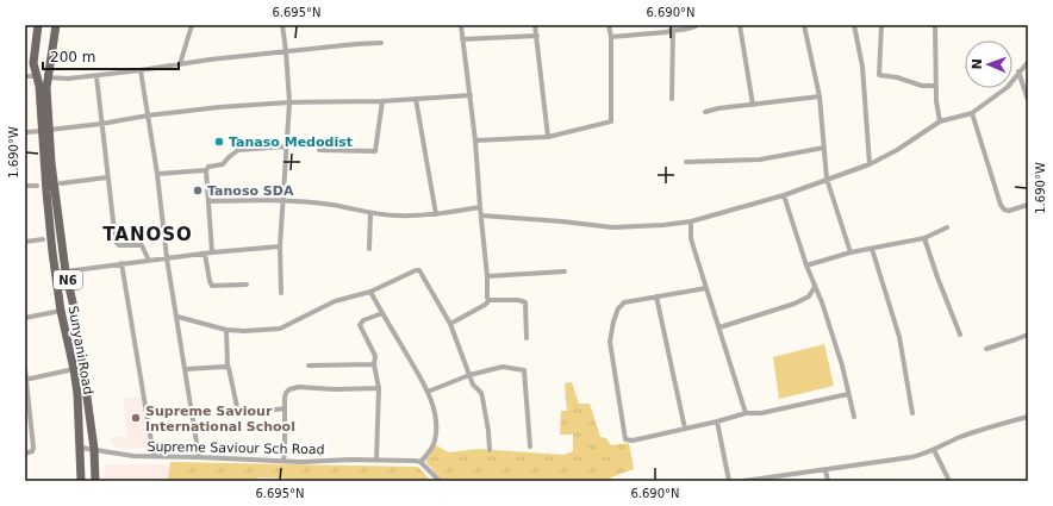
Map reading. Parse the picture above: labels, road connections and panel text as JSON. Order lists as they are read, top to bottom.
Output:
{
  "streets": {
    "main road": ["N6", "Sunyani Road"],
    "street": ["Supreme Saviour Sch Road"]
  },
  "crossings": [
    ["N6", "Sunyani Road"],
    ["Sunyani Road", "Supreme Saviour Sch Road"]
  ],
  "districts": ["TANOSO"],
  "places": ["Tanaso Medodist", "Tanoso SDA", "Supreme Saviour International School"],
  "scale_bar": "200 m",
  "north": "left",
  "coordinates": ["6.695°N", "6.690°N", "1.690°W"]
}
